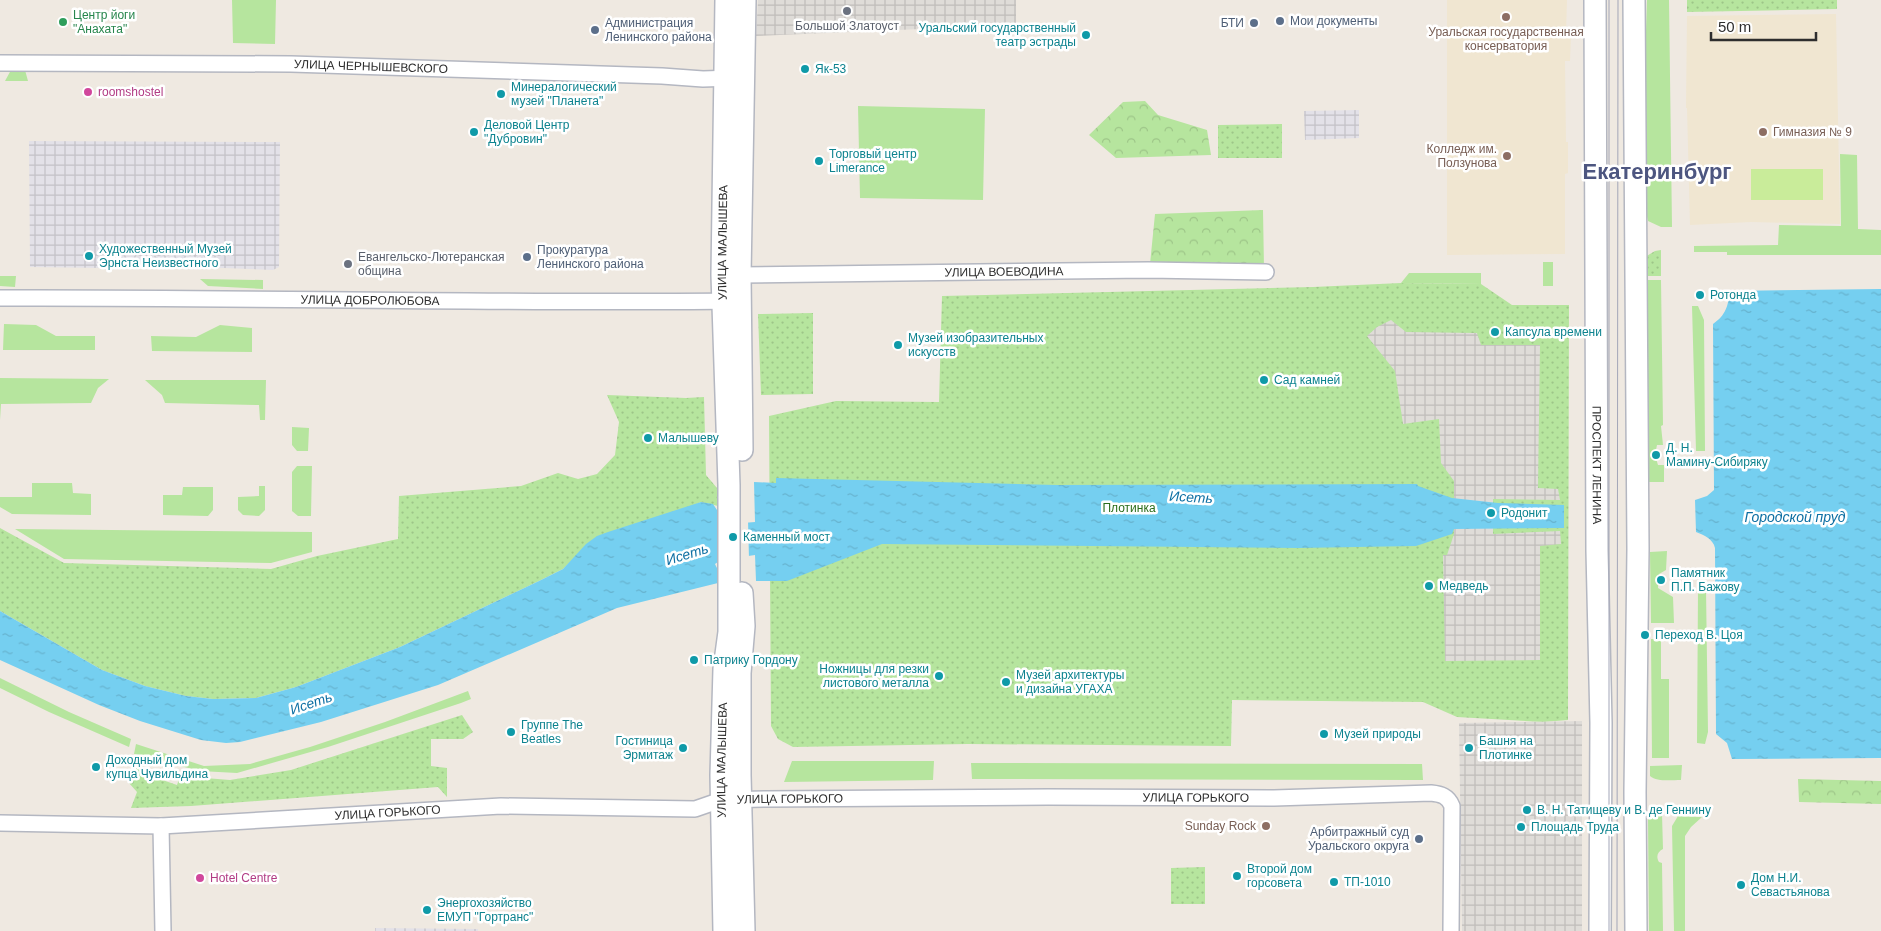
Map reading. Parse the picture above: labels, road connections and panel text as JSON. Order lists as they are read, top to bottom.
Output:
{
  "streets": {
    "main road": ["УЛИЦА МАЛЫШЕВА", "ПРОСПЕКТ ЛЕНИНА"],
    "street": [
      "УЛИЦА ЧЕРНЫШЕВСКОГО",
      "УЛИЦА ВОЕВОДИНА",
      "УЛИЦА ДОБРОЛЮБОВА",
      "УЛИЦА ГОРЬКОГО"
    ]
  },
  "crossings": [
    ["УЛИЦА ЧЕРНЫШЕВСКОГО", "УЛИЦА МАЛЫШЕВА"],
    ["УЛИЦА МАЛЫШЕВА", "УЛИЦА ВОЕВОДИНА"],
    ["УЛИЦА МАЛЫШЕВА", "УЛИЦА ДОБРОЛЮБОВА"],
    ["УЛИЦА МАЛЫШЕВА", "УЛИЦА ГОРЬКОГО"]
  ],
  "districts": ["Екатеринбург"],
  "water": ["Исеть", "Городской пруд"],
  "parks": ["Плотинка"],
  "places": [
    "Большой Златоуст",
    "Уральская государственная консерватория",
    "Мои документы",
    "Центр йоги \"Анахата\"",
    "БТИ",
    "Администрация Ленинского района",
    "Уральский государственный театр эстрады",
    "Як-53",
    "roomshostel",
    "Минералогический музей \"Планета\"",
    "Деловой Центр \"Дубровин\"",
    "Гимназия № 9",
    "Колледж им. Ползунова",
    "Торговый центр Limerance",
    "Художественный Музей Эрнста Неизвестного",
    "Прокуратура Ленинского района",
    "Евангельско-Лютеранская община",
    "Ротонда",
    "Капсула времени",
    "Музей изобразительных искусств",
    "Сад камней",
    "Малышеву",
    "Д. Н. Мамину-Сибиряку",
    "Родонит",
    "Каменный мост",
    "Памятник П.П. Бажову",
    "Медведь",
    "Переход В. Цоя",
    "Патрику Гордону",
    "Ножницы для резки листового металла",
    "Музей архитектуры и дизайна УГАХА",
    "Группе The Beatles",
    "Музей природы",
    "Гостиница Эрмитаж",
    "Башня на Плотинке",
    "Доходный дом купца Чувильдина",
    "В. Н. Татищеву и В. де Геннину",
    "Sunday Rock",
    "Площадь Труда",
    "Арбитражный суд Уральского округа",
    "Второй дом горсовета",
    "Hotel Centre",
    "ТП-1010",
    "Дом Н.И. Севастьянова",
    "Энергохозяйство ЕМУП \"Гортранс\""
  ],
  "scale_bar": "50 m"
}
